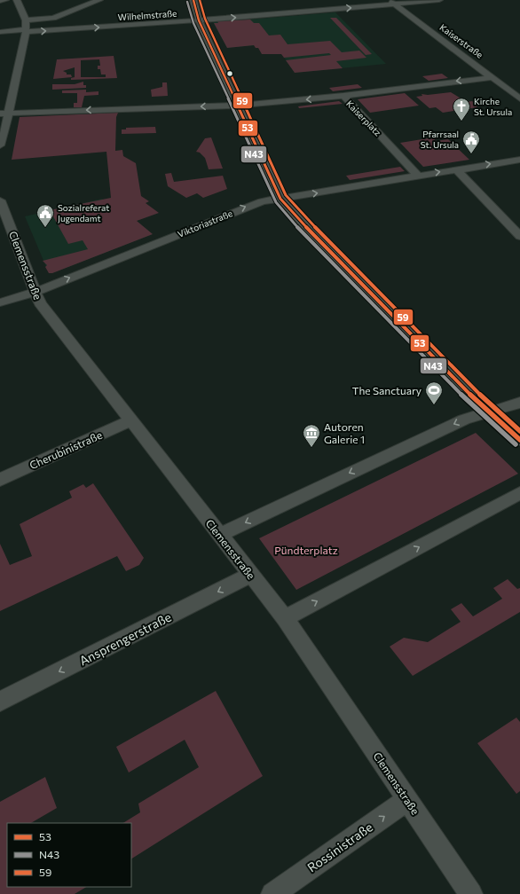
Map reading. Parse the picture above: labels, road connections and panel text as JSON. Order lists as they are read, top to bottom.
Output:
{
  "streets": {
    "street": [
      "Wilhelmstraße",
      "Kaiserstraße",
      "Kaiserplatz",
      "Viktoriastraße",
      "Clemensstraße",
      "Cherubinistraße",
      "Ansprengerstraße",
      "Rossinistraße"
    ]
  },
  "crossings": [
    ["Wilhelmstraße", "Kaiserstraße"],
    ["Kaiserstraße", "Kaiserplatz"],
    ["Kaiserplatz", "Viktoriastraße"],
    ["Viktoriastraße", "Clemensstraße"],
    ["Clemensstraße", "Cherubinistraße"],
    ["Clemensstraße", "Ansprengerstraße"],
    ["Clemensstraße", "Rossinistraße"]
  ],
  "one_way": ["Ansprengerstraße", "Rossinistraße"],
  "parks": ["Pündterplatz"],
  "places": {
    "church": ["Kirche St. Ursula"],
    "public building": ["Pfarrsaal St. Ursula", "Sozialreferat Jugendamt"],
    "sports": ["The Sanctuary"],
    "museum": ["Autoren Galerie 1"]
  },
  "lines": ["transit line 53", "transit line 59", "transit line N43"],
  "legend": ["53", "N43", "59"]
}
